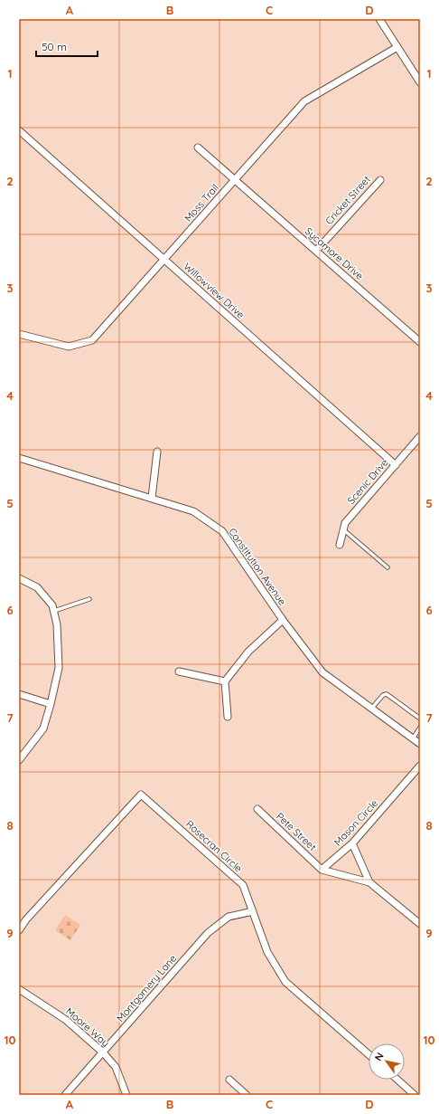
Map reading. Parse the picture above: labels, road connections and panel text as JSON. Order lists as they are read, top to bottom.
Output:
{
  "streets": {
    "street": [
      "Cricket Street",
      "Moss Trail",
      "Sycamore Drive",
      "Willowview Drive",
      "Scenic Drive",
      "Constitution Avenue",
      "Mason Circle",
      "Pete Street",
      "Rosecran Circle",
      "Montgomery Lane",
      "Moore Way"
    ]
  },
  "crossings": [
    ["Cricket Street", "Sycamore Drive"],
    ["Moss Trail", "Sycamore Drive"],
    ["Moss Trail", "Willowview Drive"],
    ["Willowview Drive", "Scenic Drive"],
    ["Mason Circle", "Pete Street"],
    ["Rosecran Circle", "Montgomery Lane"],
    ["Montgomery Lane", "Moore Way"]
  ],
  "scale_bar": "50 m",
  "north": "top left",
  "grid": {
    "columns": [
      "A",
      "B",
      "C",
      "D"
    ],
    "rows": [
      "1",
      "2",
      "3",
      "4",
      "5",
      "6",
      "7",
      "8",
      "9",
      "10"
    ]
  }
}
